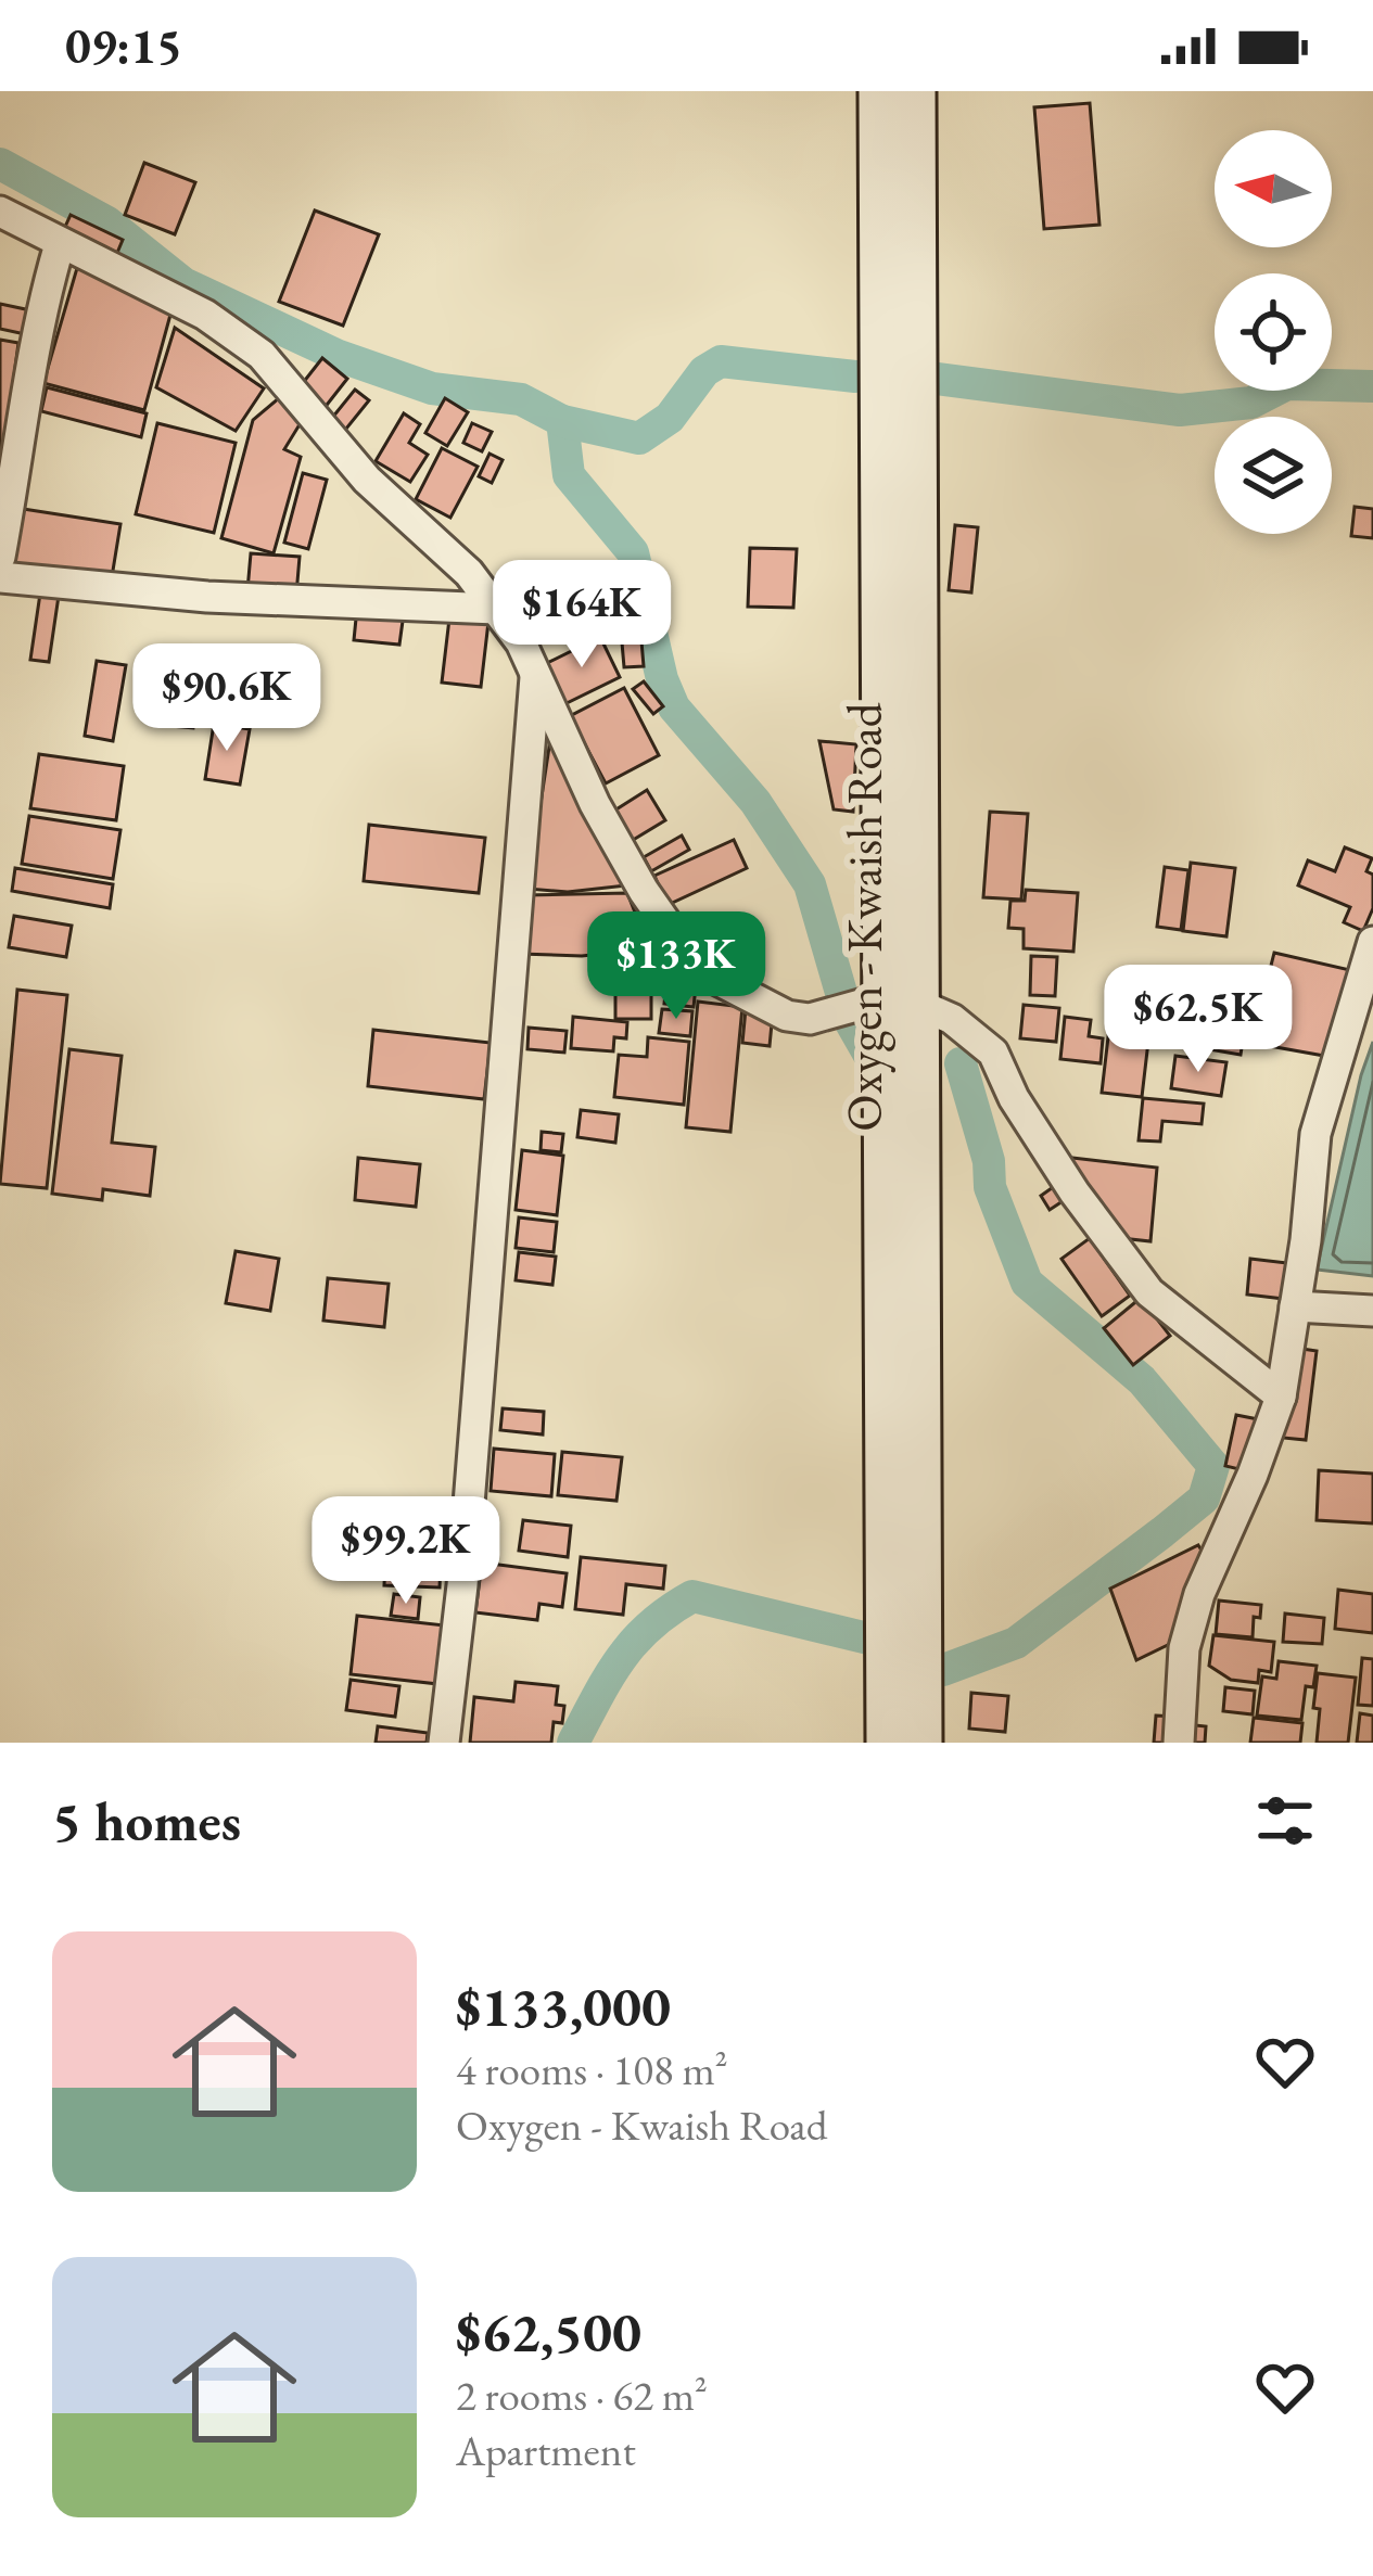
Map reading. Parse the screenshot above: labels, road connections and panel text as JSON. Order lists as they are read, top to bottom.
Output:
{
  "streets": {
    "main road": ["Oxygen - Kwaish Road"]
  },
  "north": "left",
  "page": {
    "status": "09:15",
    "price": [
      "$164K",
      "$90.6K",
      "$133K",
      "$62.5K",
      "$99.2K"
    ],
    "heading": "5 homes",
    "list": [
      {
        "name": "$133,000",
        "note": "4 rooms · 108 m² · Oxygen - Kwaish Road"
      },
      {
        "name": "$62,500",
        "note": "2 rooms · 62 m² · Apartment"
      }
    ]
  }
}
